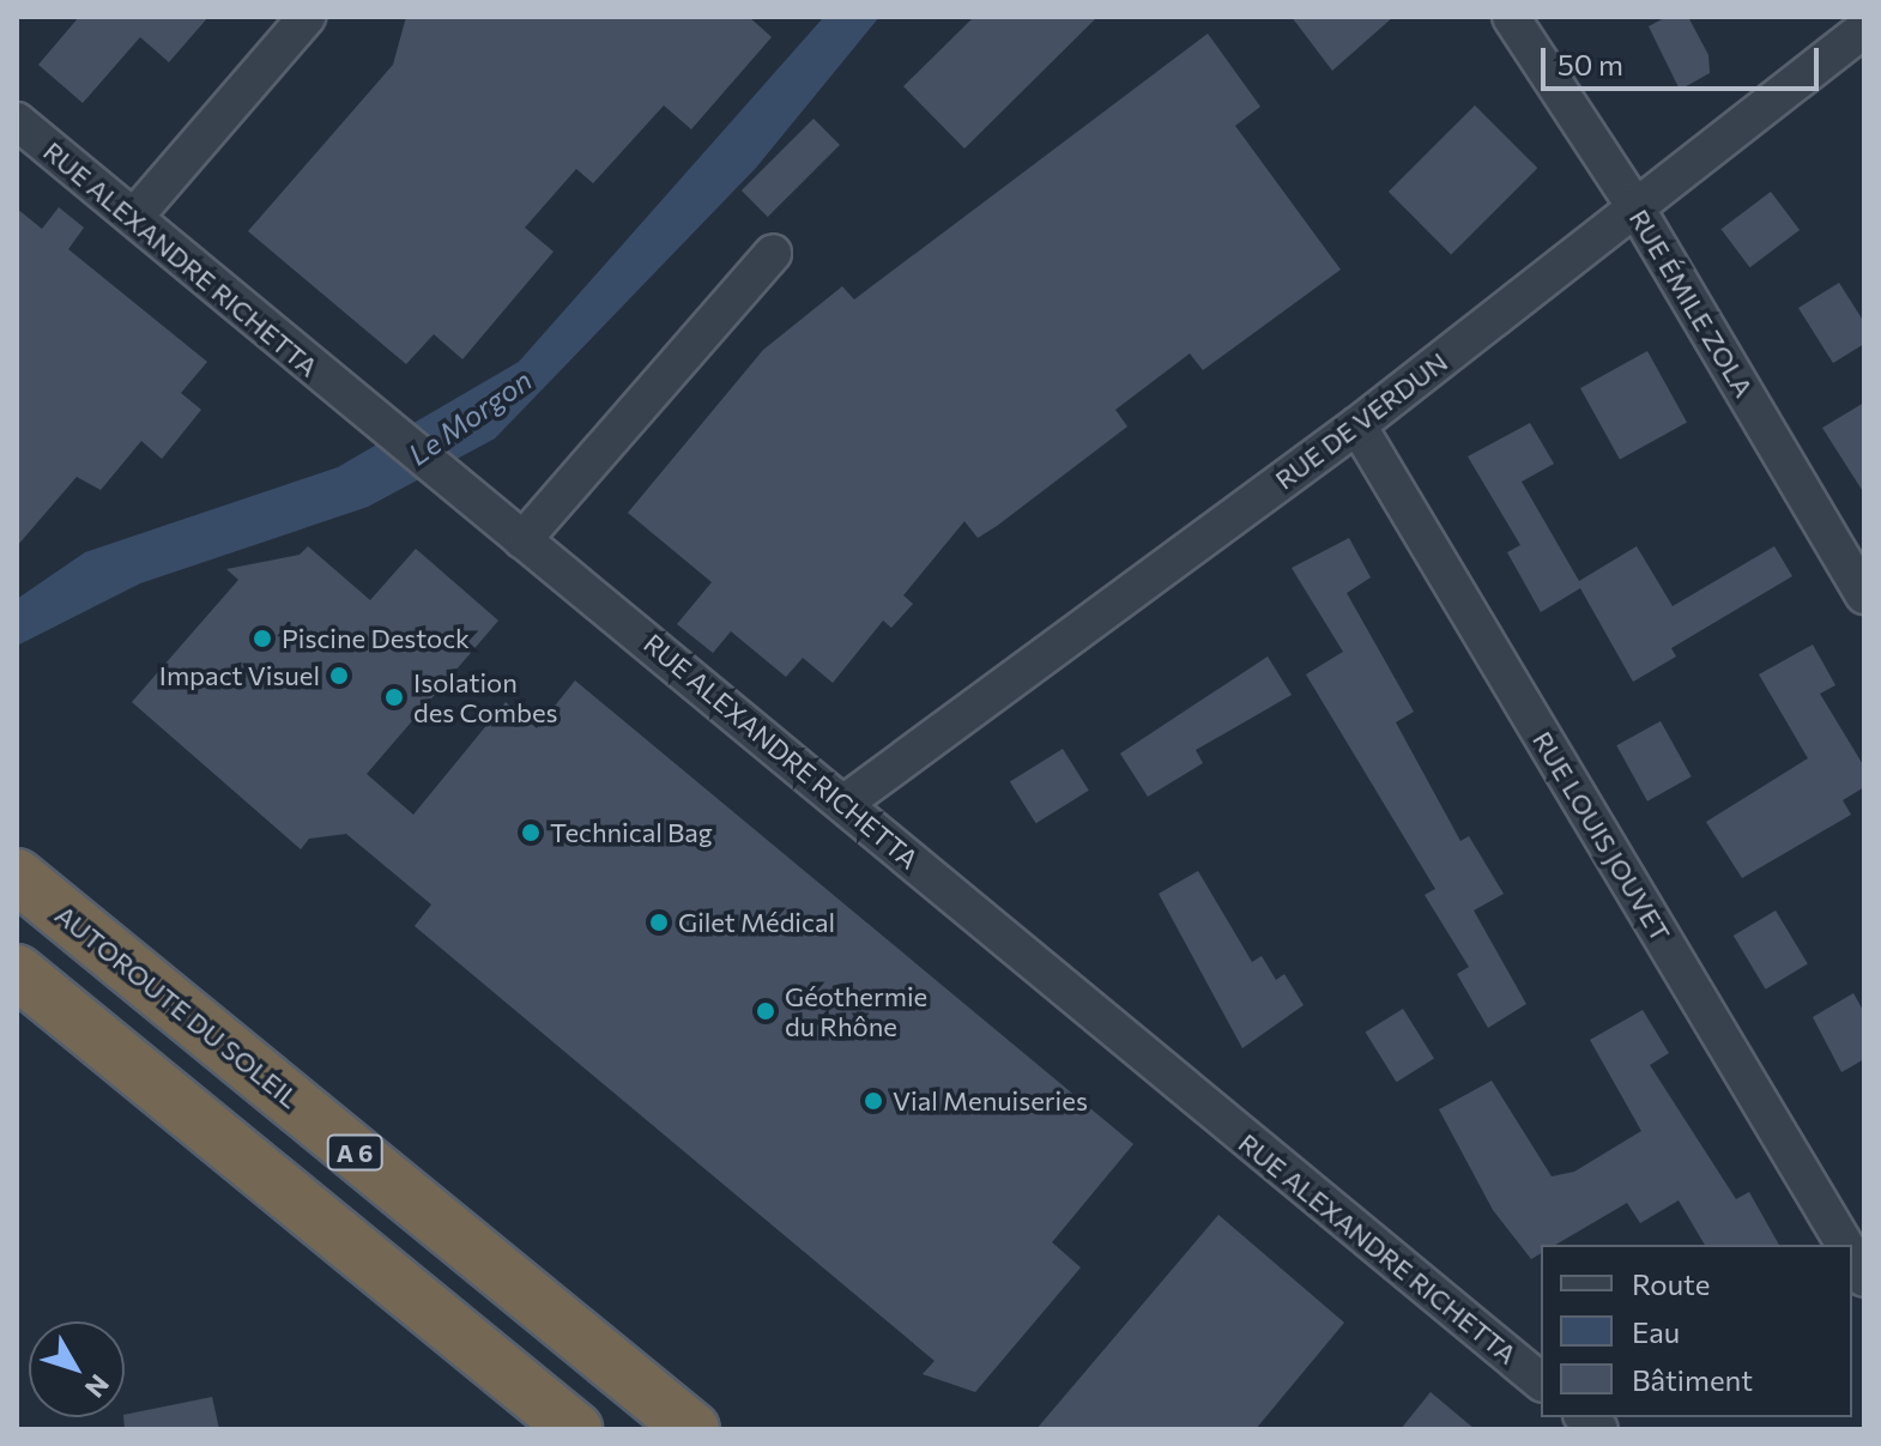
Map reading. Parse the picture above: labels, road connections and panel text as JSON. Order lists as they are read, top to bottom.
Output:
{
  "streets": {
    "highway": ["AUTOROUTE DU SOLEIL", "A 6"],
    "street": [
      "RUE ALEXANDRE RICHETTA",
      "RUE ÉMILE ZOLA",
      "RUE DE VERDUN",
      "RUE LOUIS JOUVET"
    ]
  },
  "crossings": [
    ["RUE ALEXANDRE RICHETTA", "RUE DE VERDUN"],
    ["RUE ÉMILE ZOLA", "RUE DE VERDUN"],
    ["RUE DE VERDUN", "RUE LOUIS JOUVET"]
  ],
  "water": ["Le Morgon"],
  "places": [
    "Piscine Destock",
    "Impact Visuel",
    "Isolation des Combes",
    "Technical Bag",
    "Gilet Médical",
    "Géothermie du Rhône",
    "Vial Menuiseries"
  ],
  "legend": ["Route", "Eau", "Bâtiment"],
  "scale_bar": "50 m",
  "north": "bottom right"
}
